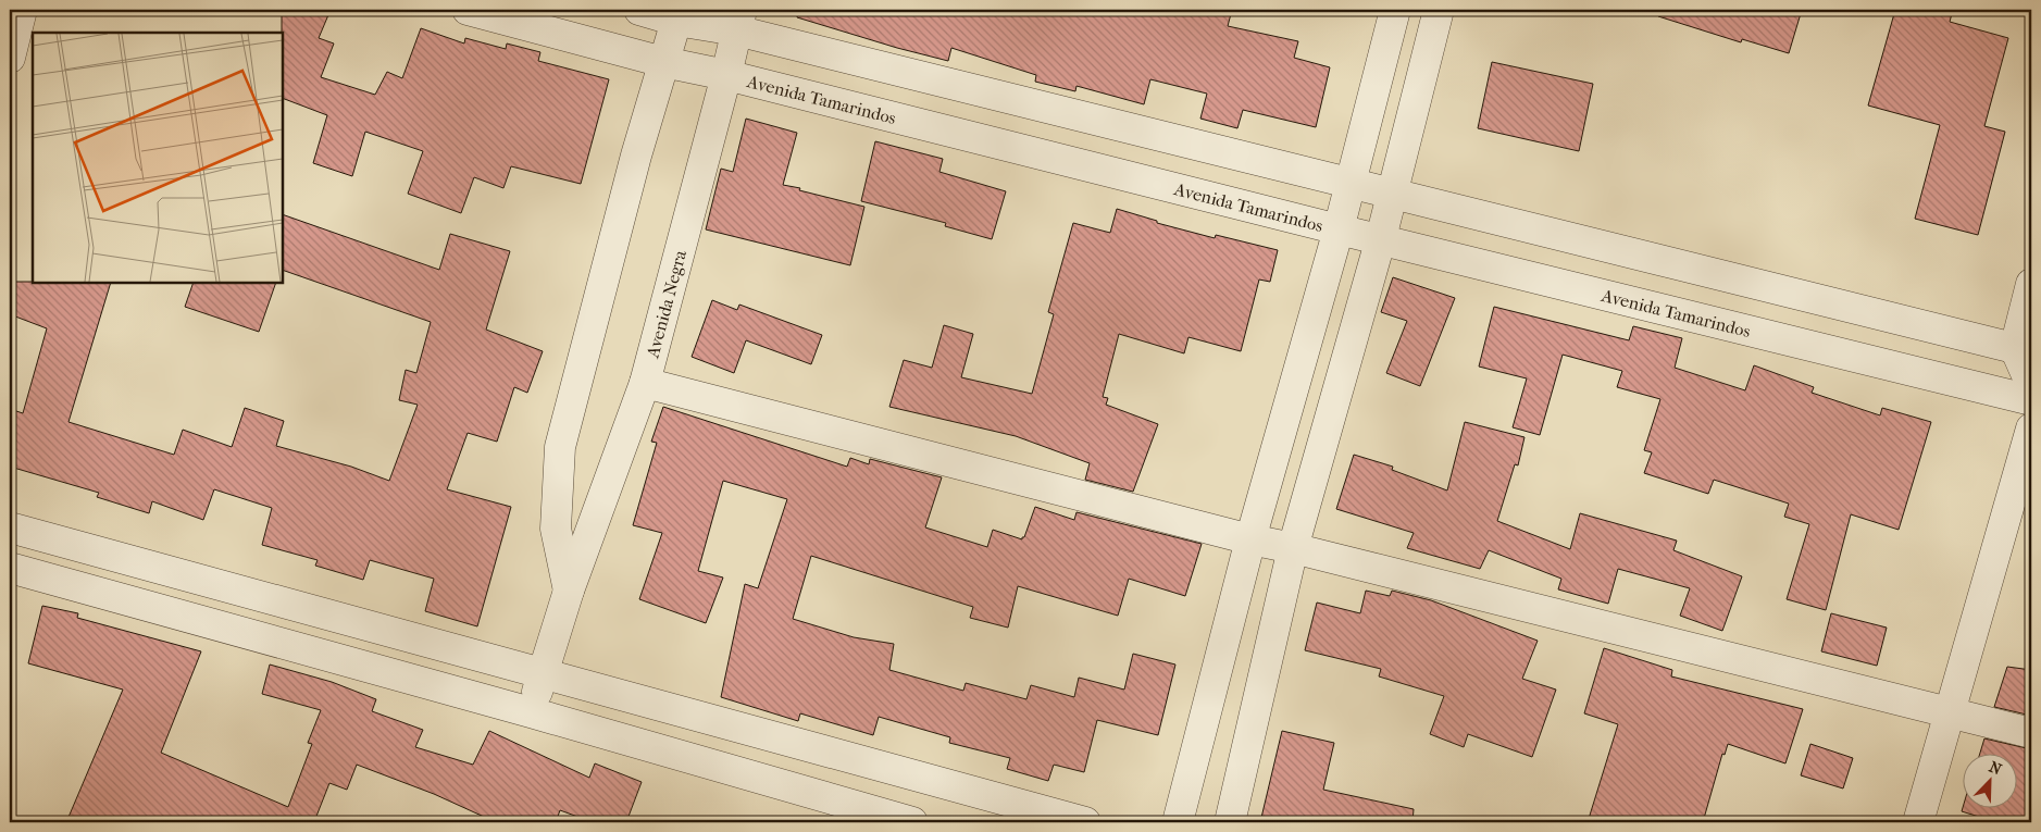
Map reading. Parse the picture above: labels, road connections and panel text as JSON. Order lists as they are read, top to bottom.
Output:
{
  "streets": {
    "street": ["Avenida Tamarindos", "Avenida Negra"]
  },
  "crossings": [
    ["Avenida Tamarindos", "Avenida Negra"]
  ],
  "north": "top right"
}
